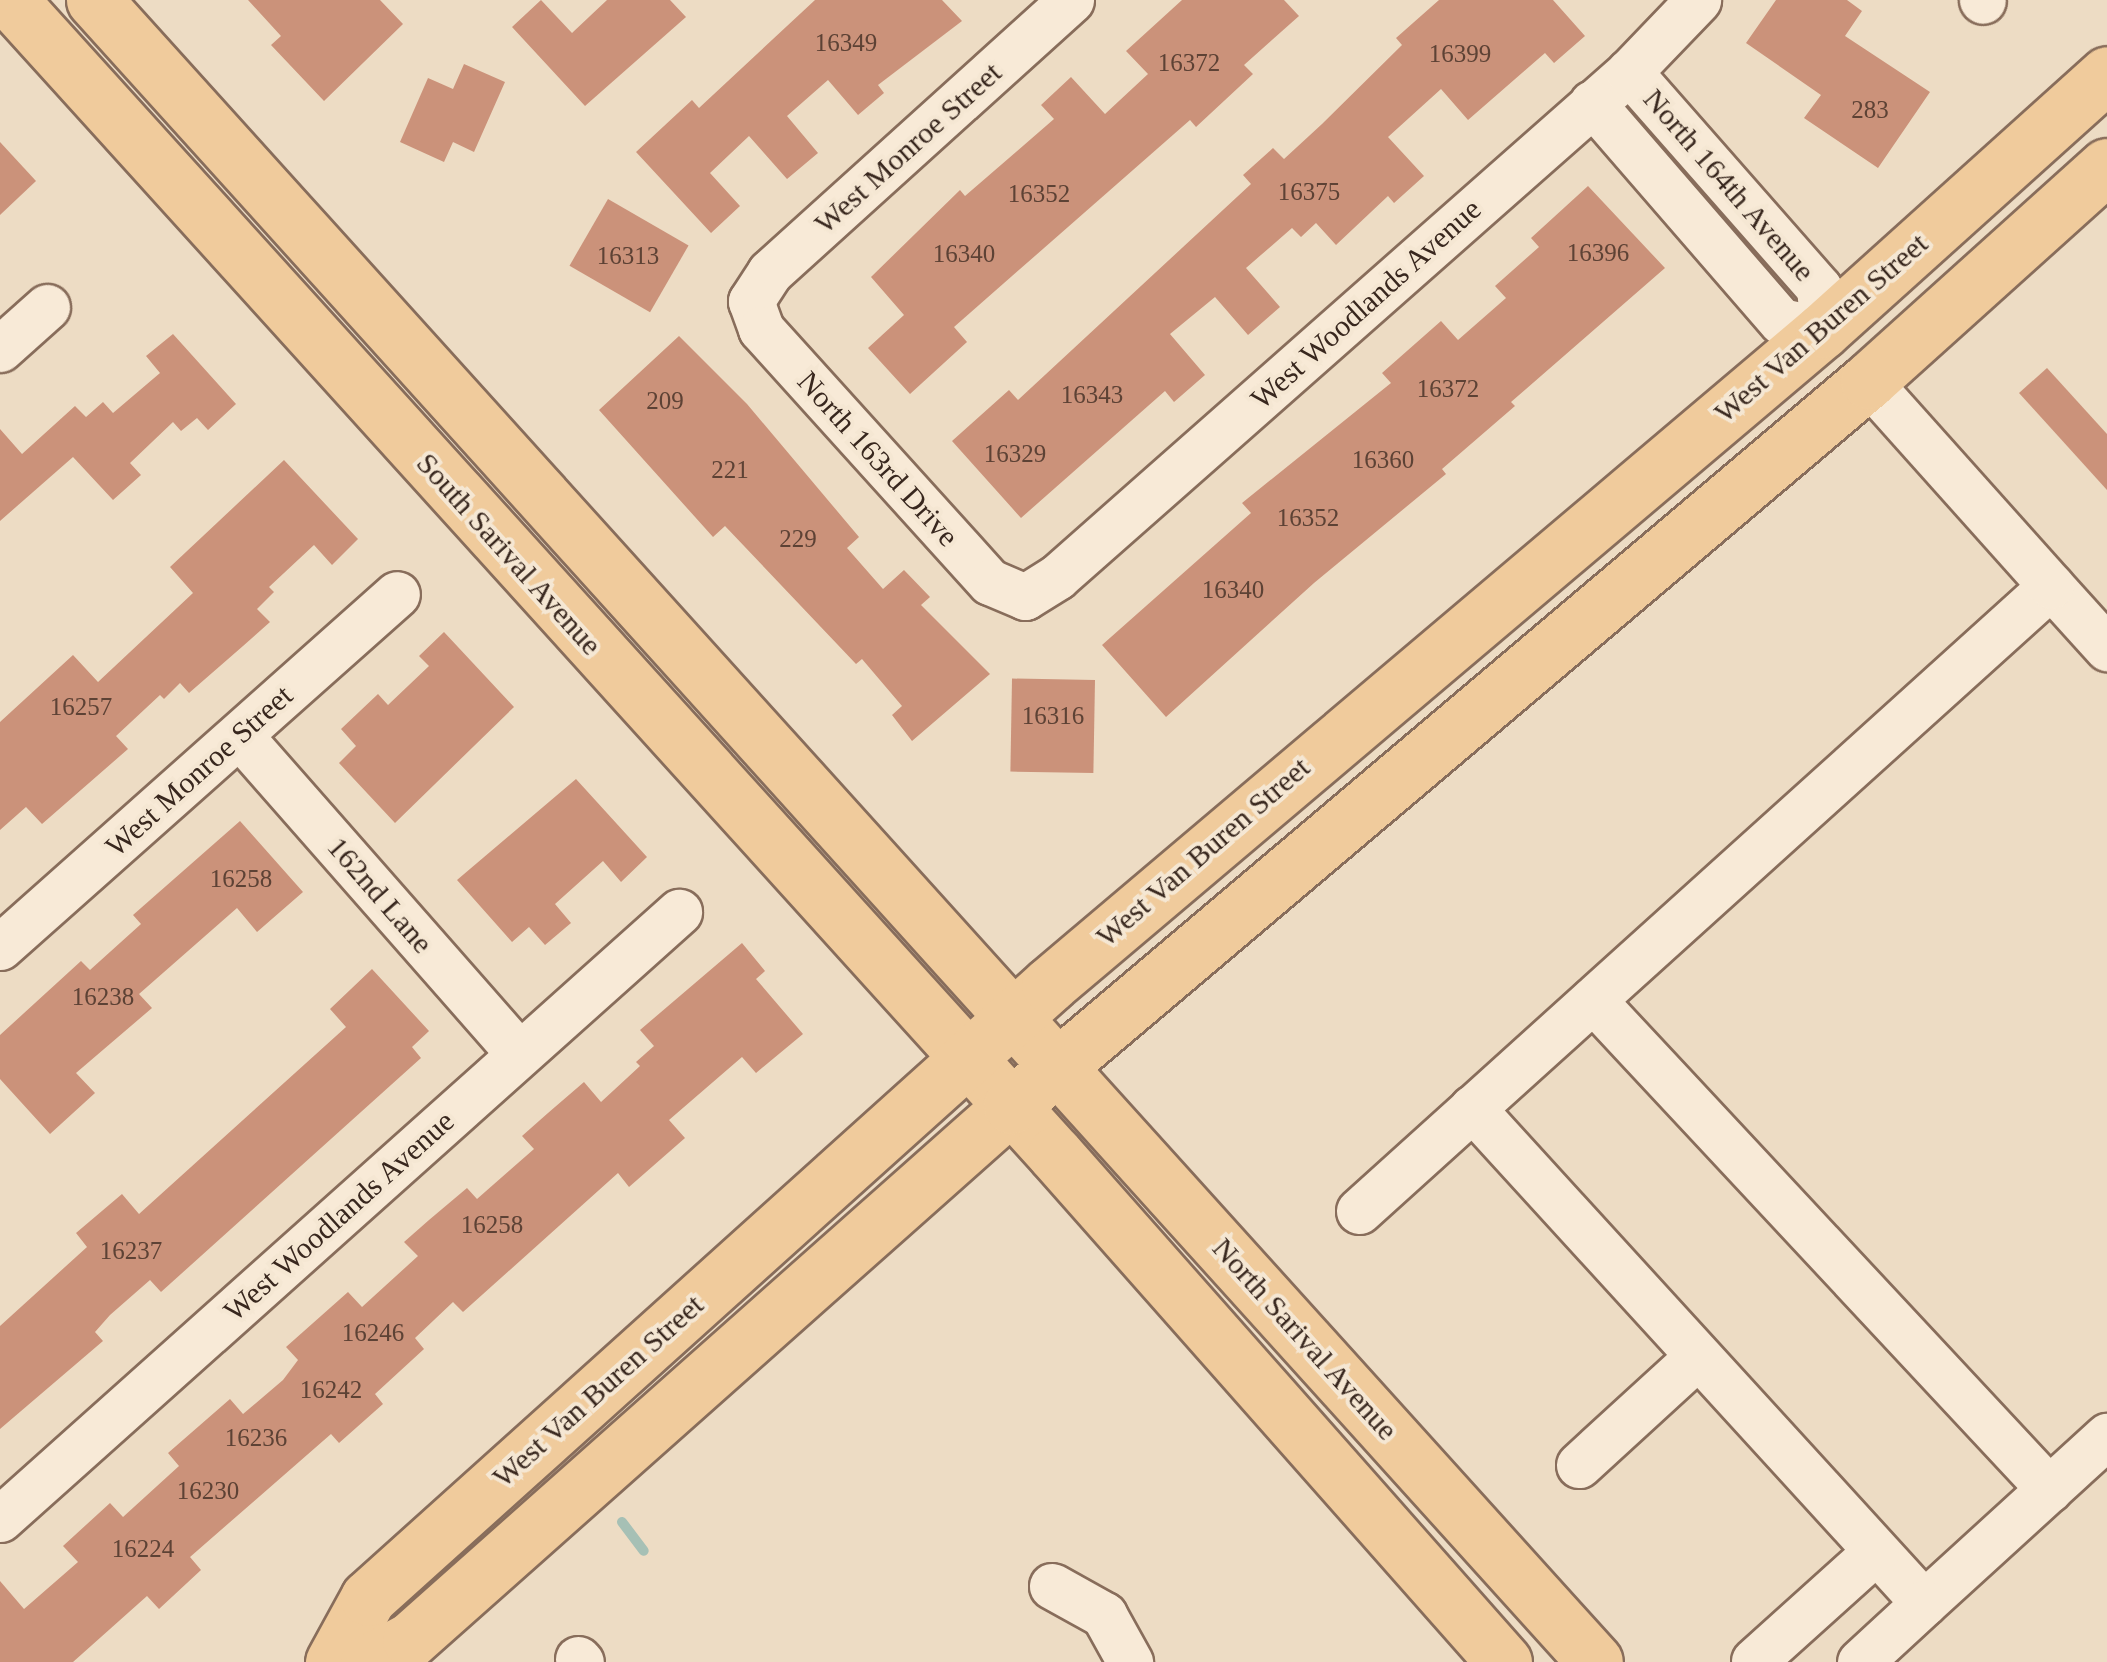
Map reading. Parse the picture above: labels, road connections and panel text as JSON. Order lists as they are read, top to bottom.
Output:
{
  "streets": {
    "main road": ["West Van Buren Street", "South Sarival Avenue", "North Sarival Avenue"],
    "street": [
      "West Monroe Street",
      "North 164th Avenue",
      "West Woodlands Avenue",
      "North 163rd Drive",
      "162nd Lane"
    ]
  },
  "crossings": [
    ["West Monroe Street", "North 163rd Drive"],
    ["West Monroe Street", "162nd Lane"],
    ["North 164th Avenue", "West Woodlands Avenue"],
    ["North 164th Avenue", "West Van Buren Street"],
    ["West Woodlands Avenue", "North 163rd Drive"],
    ["West Woodlands Avenue", "162nd Lane"],
    ["West Van Buren Street", "South Sarival Avenue"],
    ["West Van Buren Street", "North Sarival Avenue"]
  ],
  "house_numbers": [
    "16349",
    "16399",
    "16372",
    "283",
    "16375",
    "16352",
    "16396",
    "16340",
    "16313",
    "16372",
    "16343",
    "209",
    "16329",
    "16360",
    "221",
    "16352",
    "229",
    "16340",
    "16257",
    "16316",
    "16258",
    "16238",
    "16258",
    "16237",
    "16246",
    "16242",
    "16236",
    "16230",
    "16224"
  ]
}
